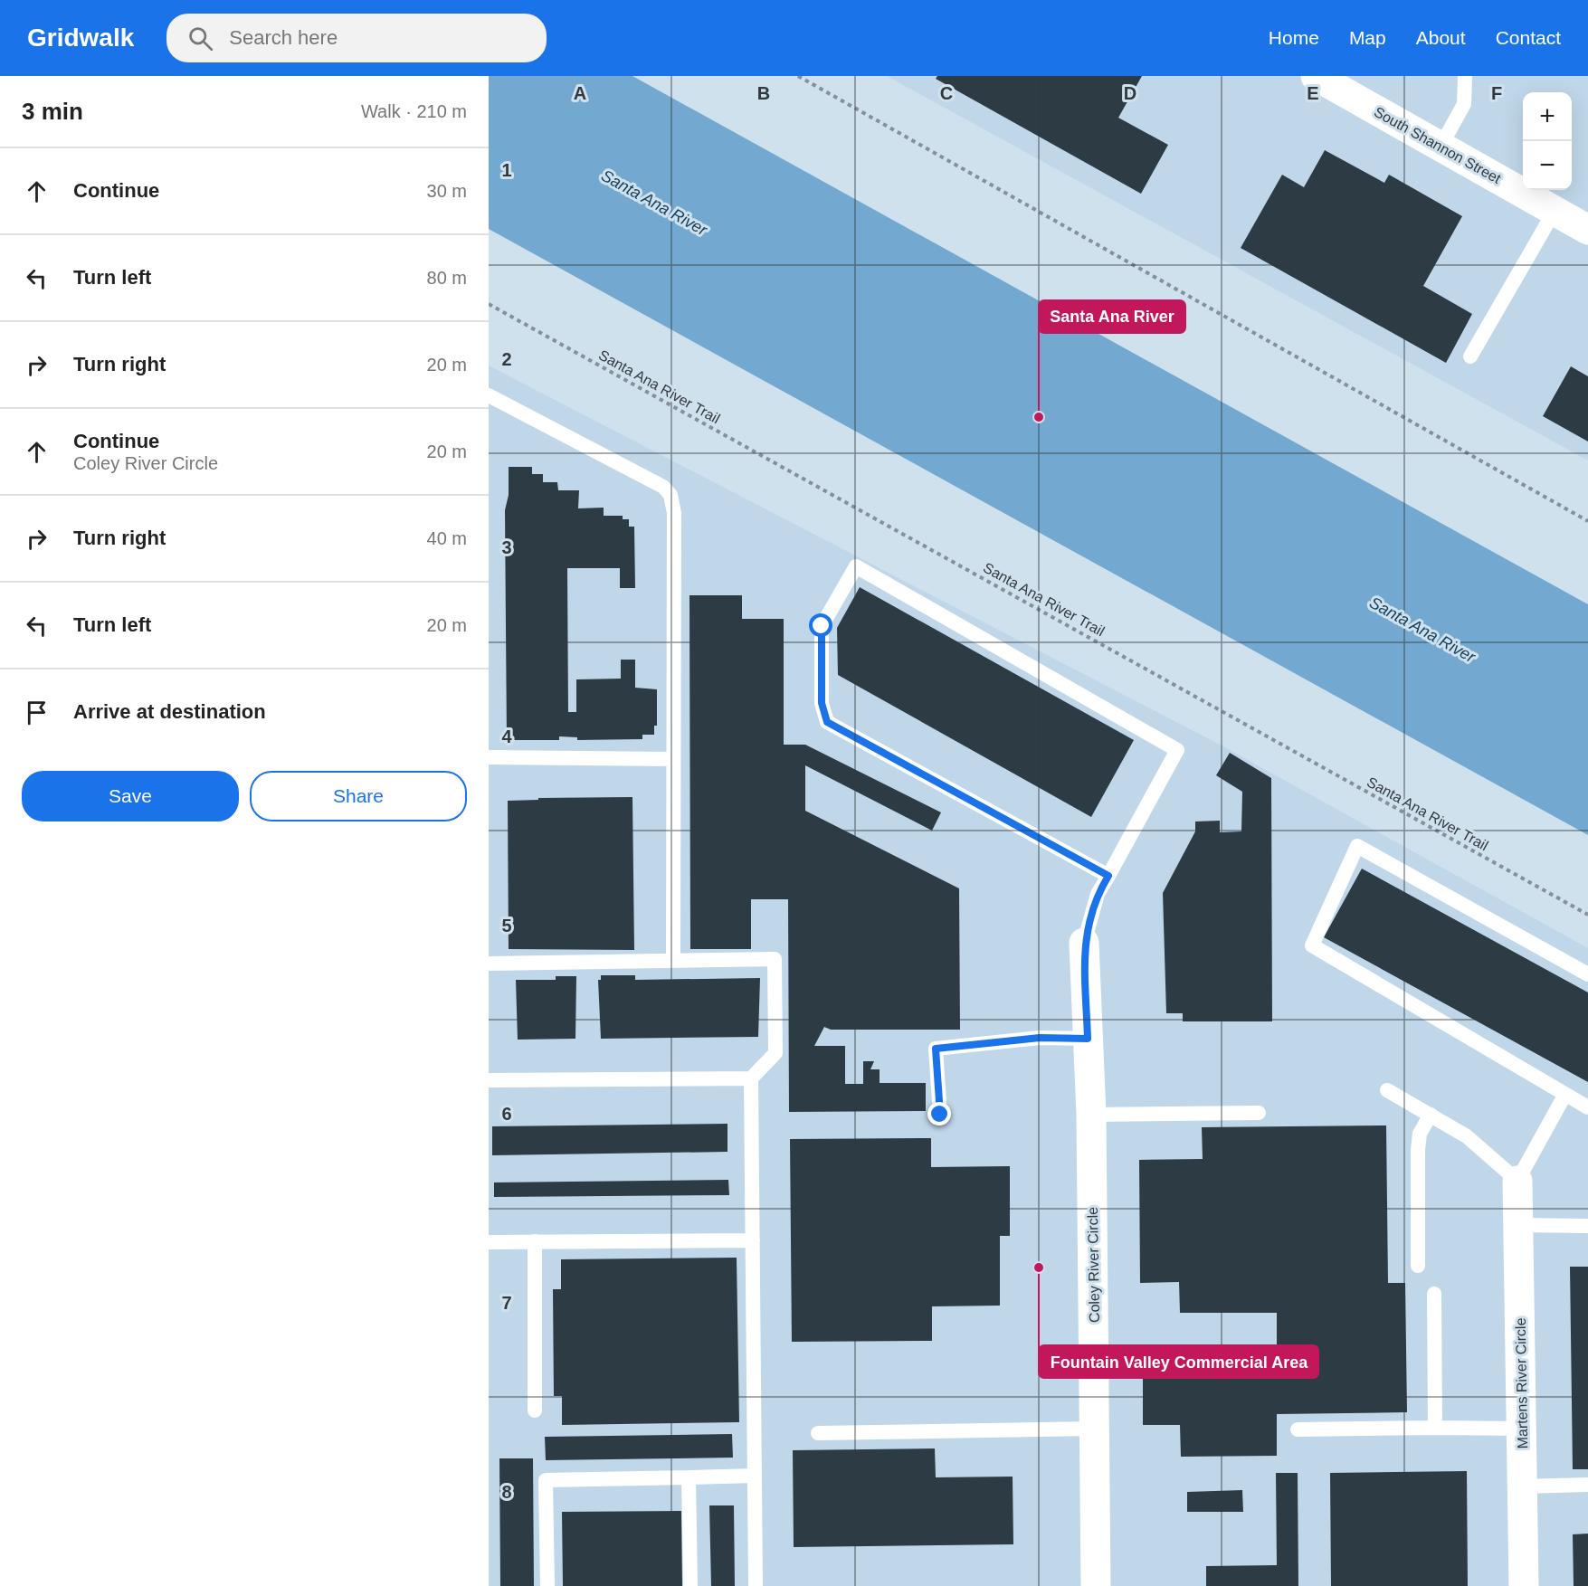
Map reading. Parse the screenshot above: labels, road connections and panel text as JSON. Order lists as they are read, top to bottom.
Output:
{
  "streets": {
    "street": ["South Shannon Street", "Coley River Circle", "Martens River Circle"],
    "path": ["Santa Ana River Trail"]
  },
  "water": ["Santa Ana River"],
  "places": ["Santa Ana River", "Fountain Valley Commercial Area"],
  "page": {
    "header": "Gridwalk",
    "search": "Search here",
    "nav": [
      "Home",
      "Map",
      "About",
      "Contact"
    ],
    "heading": ["3 min", "Walk · 210 m"],
    "map_buttons": ["+", "−"],
    "list": [
      ["Continue", "30 m"],
      ["Turn left", "80 m"],
      ["Turn right", "20 m"],
      ["Continue", "Coley River Circle", "20 m"],
      ["Turn right", "40 m"],
      ["Turn left", "20 m"],
      "Arrive at destination"
    ],
    "buttons": ["Save", "Share"]
  },
  "grid": {
    "columns": [
      "A",
      "B",
      "C",
      "D",
      "E",
      "F"
    ],
    "rows": [
      "1",
      "2",
      "3",
      "4",
      "5",
      "6",
      "7",
      "8"
    ]
  }
}
